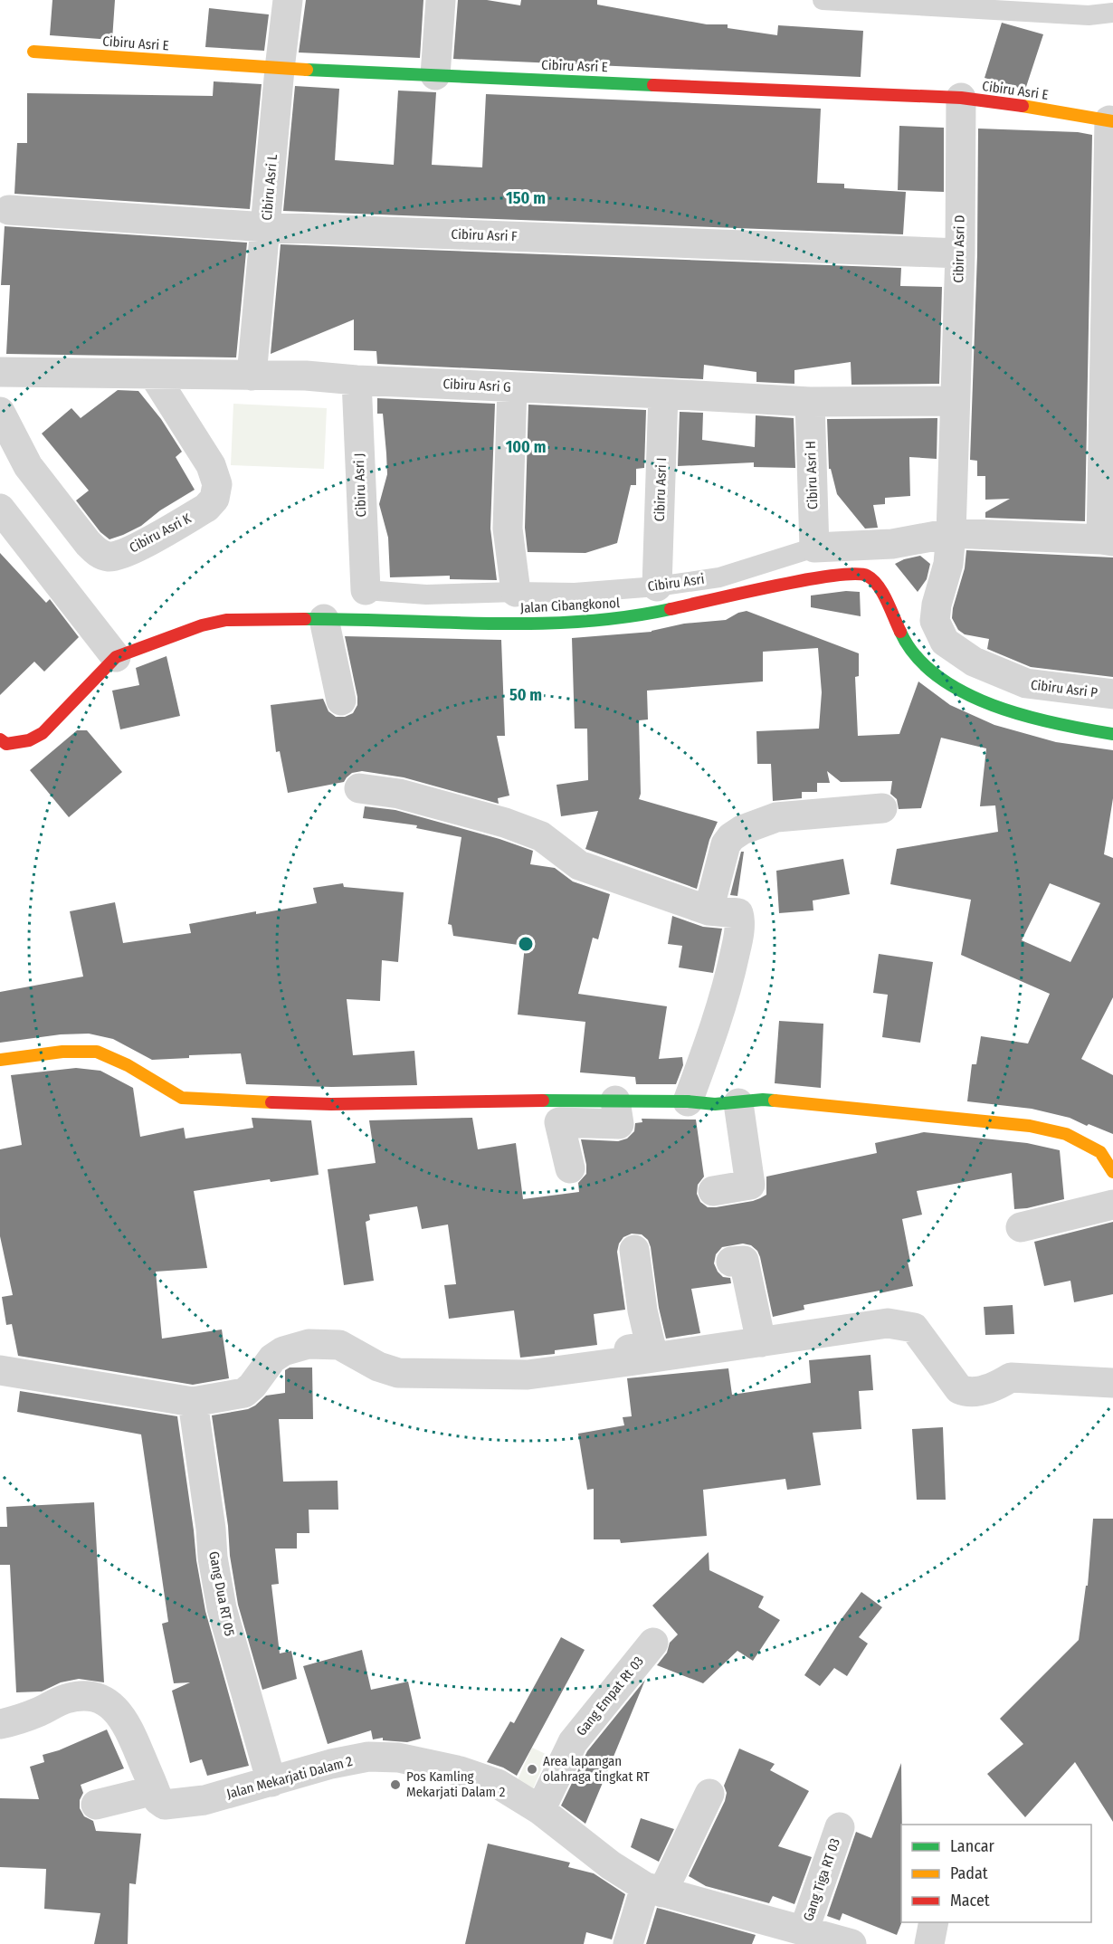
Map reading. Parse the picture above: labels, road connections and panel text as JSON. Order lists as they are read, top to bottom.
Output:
{
  "streets": {
    "street": [
      "Cibiru Asri E",
      "Cibiru Asri L",
      "Cibiru Asri F",
      "Cibiru Asri D",
      "Cibiru Asri G",
      "Cibiru Asri H",
      "Cibiru Asri J",
      "Cibiru Asri I",
      "Cibiru Asri K",
      "Cibiru Asri",
      "Jalan Cibangkonol",
      "Cibiru Asri P",
      "Gang Dua RT 05",
      "Gang Empat Rt 03",
      "Jalan Mekarjati Dalam 2",
      "Gang Tiga RT 03"
    ]
  },
  "crossings": [
    ["Cibiru Asri E", "Cibiru Asri L"],
    ["Cibiru Asri E", "Cibiru Asri D"],
    ["Cibiru Asri L", "Cibiru Asri F"],
    ["Cibiru Asri L", "Cibiru Asri G"],
    ["Cibiru Asri F", "Cibiru Asri D"],
    ["Cibiru Asri D", "Cibiru Asri G"],
    ["Cibiru Asri D", "Cibiru Asri"],
    ["Cibiru Asri D", "Cibiru Asri P"],
    ["Cibiru Asri G", "Cibiru Asri H"],
    ["Cibiru Asri G", "Cibiru Asri J"],
    ["Cibiru Asri G", "Cibiru Asri I"],
    ["Cibiru Asri G", "Cibiru Asri K"],
    ["Cibiru Asri H", "Cibiru Asri"],
    ["Cibiru Asri J", "Cibiru Asri"],
    ["Cibiru Asri I", "Cibiru Asri"],
    ["Cibiru Asri", "Cibiru Asri P"],
    ["Gang Dua RT 05", "Jalan Mekarjati Dalam 2"],
    ["Gang Empat Rt 03", "Jalan Mekarjati Dalam 2"],
    ["Jalan Mekarjati Dalam 2", "Gang Tiga RT 03"]
  ],
  "places": ["Area lapangan olahraga tingkat RT", "Pos Kamling Mekarjati Dalam 2"],
  "legend": ["Lancar", "Padat", "Macet"],
  "rings": ["150 m", "100 m", "50 m"]
}
